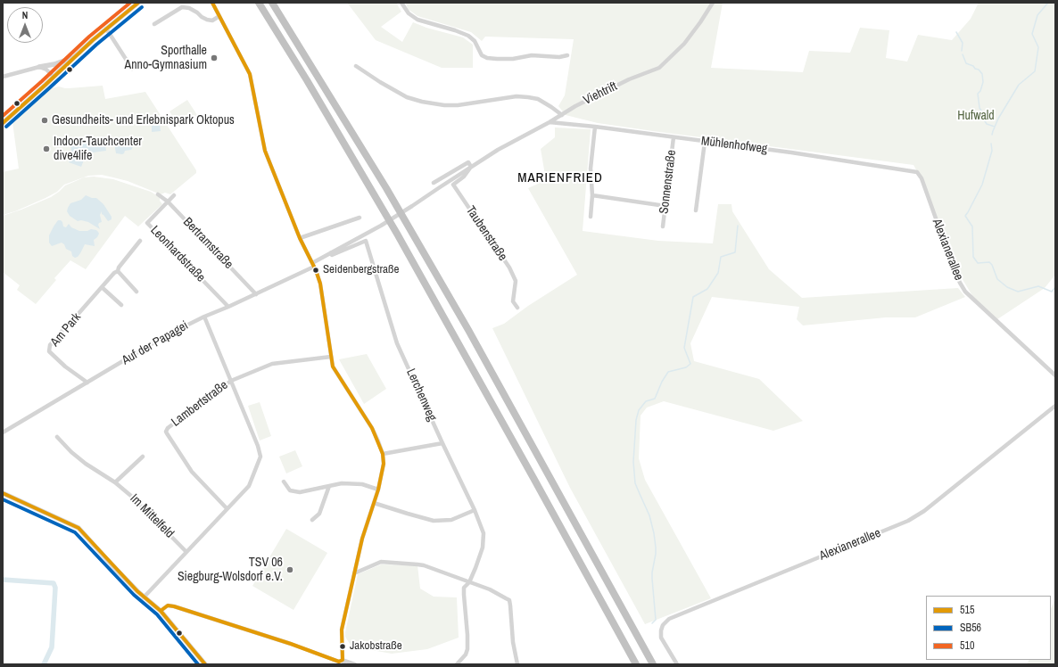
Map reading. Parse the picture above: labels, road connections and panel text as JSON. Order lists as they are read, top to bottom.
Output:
{
  "streets": {
    "street": [
      "Viehtrift",
      "Mühlenhofweg",
      "Sonnenstraße",
      "Taubenstraße",
      "Bertramstraße",
      "Alexianerallee",
      "Leonhardstraße",
      "Am Park",
      "Auf der Papagei",
      "Lerchenweg",
      "Lambertstraße",
      "Im Mittelfeld"
    ]
  },
  "crossings": [
    ["Viehtrift", "Mühlenhofweg"],
    ["Viehtrift", "Taubenstraße"],
    ["Viehtrift", "Auf der Papagei"],
    ["Mühlenhofweg", "Sonnenstraße"],
    ["Mühlenhofweg", "Alexianerallee"],
    ["Bertramstraße", "Leonhardstraße"],
    ["Bertramstraße", "Auf der Papagei"],
    ["Leonhardstraße", "Auf der Papagei"],
    ["Am Park", "Auf der Papagei"],
    ["Auf der Papagei", "Lerchenweg"]
  ],
  "districts": ["MARIENFRIED"],
  "parks": ["Hufwald"],
  "places": [
    "Sporthalle Anno-Gymnasium",
    "Gesundheits- und Erlebnispark Oktopus",
    "Indoor-Tauchcenter dive4life",
    "Seidenbergstraße",
    "TSV 06 Siegburg-Wolsdorf e.V.",
    "Jakobstraße"
  ],
  "lines": ["transit line 515", "transit line 510", "transit line SB56"],
  "legend": ["515", "SB56", "510"],
  "north": "top"
}
